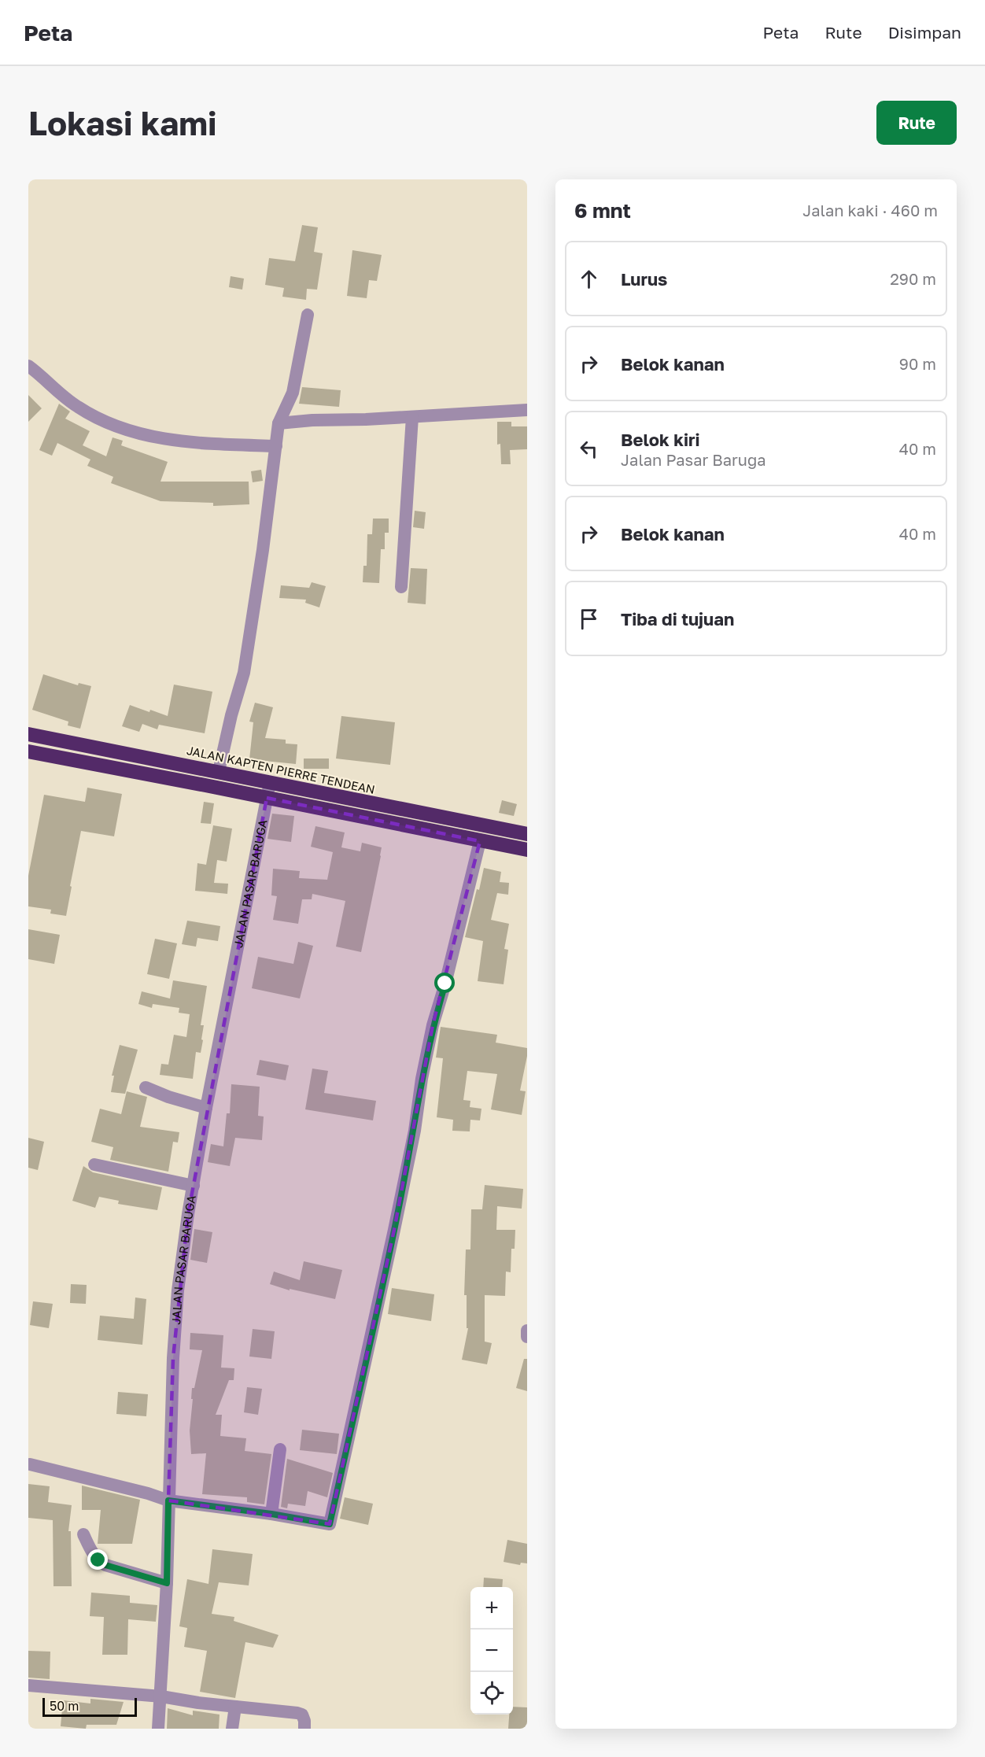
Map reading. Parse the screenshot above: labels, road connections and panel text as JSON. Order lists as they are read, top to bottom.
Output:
{
  "streets": {
    "highway": ["JALAN KAPTEN PIERRE TENDEAN"],
    "street": ["JALAN PASAR BARUGA"]
  },
  "crossings": [
    ["JALAN KAPTEN PIERRE TENDEAN", "JALAN PASAR BARUGA"]
  ],
  "scale_bar": "50 m",
  "page": {
    "header": "Peta",
    "nav": ["Peta", "Rute", "Disimpan"],
    "buttons": "Rute",
    "title": "Lokasi kami",
    "heading": ["6 mnt", "Jalan kaki · 460 m"],
    "list": [
      ["Lurus", "290 m"],
      ["Belok kanan", "90 m"],
      ["Belok kiri", "Jalan Pasar Baruga", "40 m"],
      ["Belok kanan", "40 m"],
      "Tiba di tujuan"
    ],
    "map_buttons": ["+", "−"],
    "scale": "50 m"
  }
}
